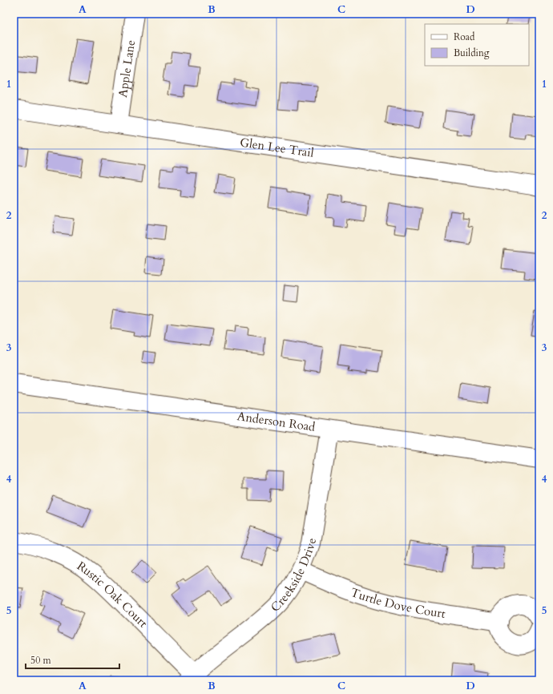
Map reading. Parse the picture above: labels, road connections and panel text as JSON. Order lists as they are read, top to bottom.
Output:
{
  "streets": {
    "street": [
      "Apple Lane",
      "Glen Lee Trail",
      "Anderson Road",
      "Creekside Drive",
      "Rustic Oak Court",
      "Turtle Dove Court"
    ]
  },
  "crossings": [
    ["Apple Lane", "Glen Lee Trail"],
    ["Anderson Road", "Creekside Drive"],
    ["Creekside Drive", "Rustic Oak Court"],
    ["Creekside Drive", "Turtle Dove Court"]
  ],
  "legend": ["Road", "Building"],
  "scale_bar": "50 m",
  "grid": {
    "columns": [
      "A",
      "B",
      "C",
      "D"
    ],
    "rows": [
      "1",
      "2",
      "3",
      "4",
      "5"
    ]
  }
}
